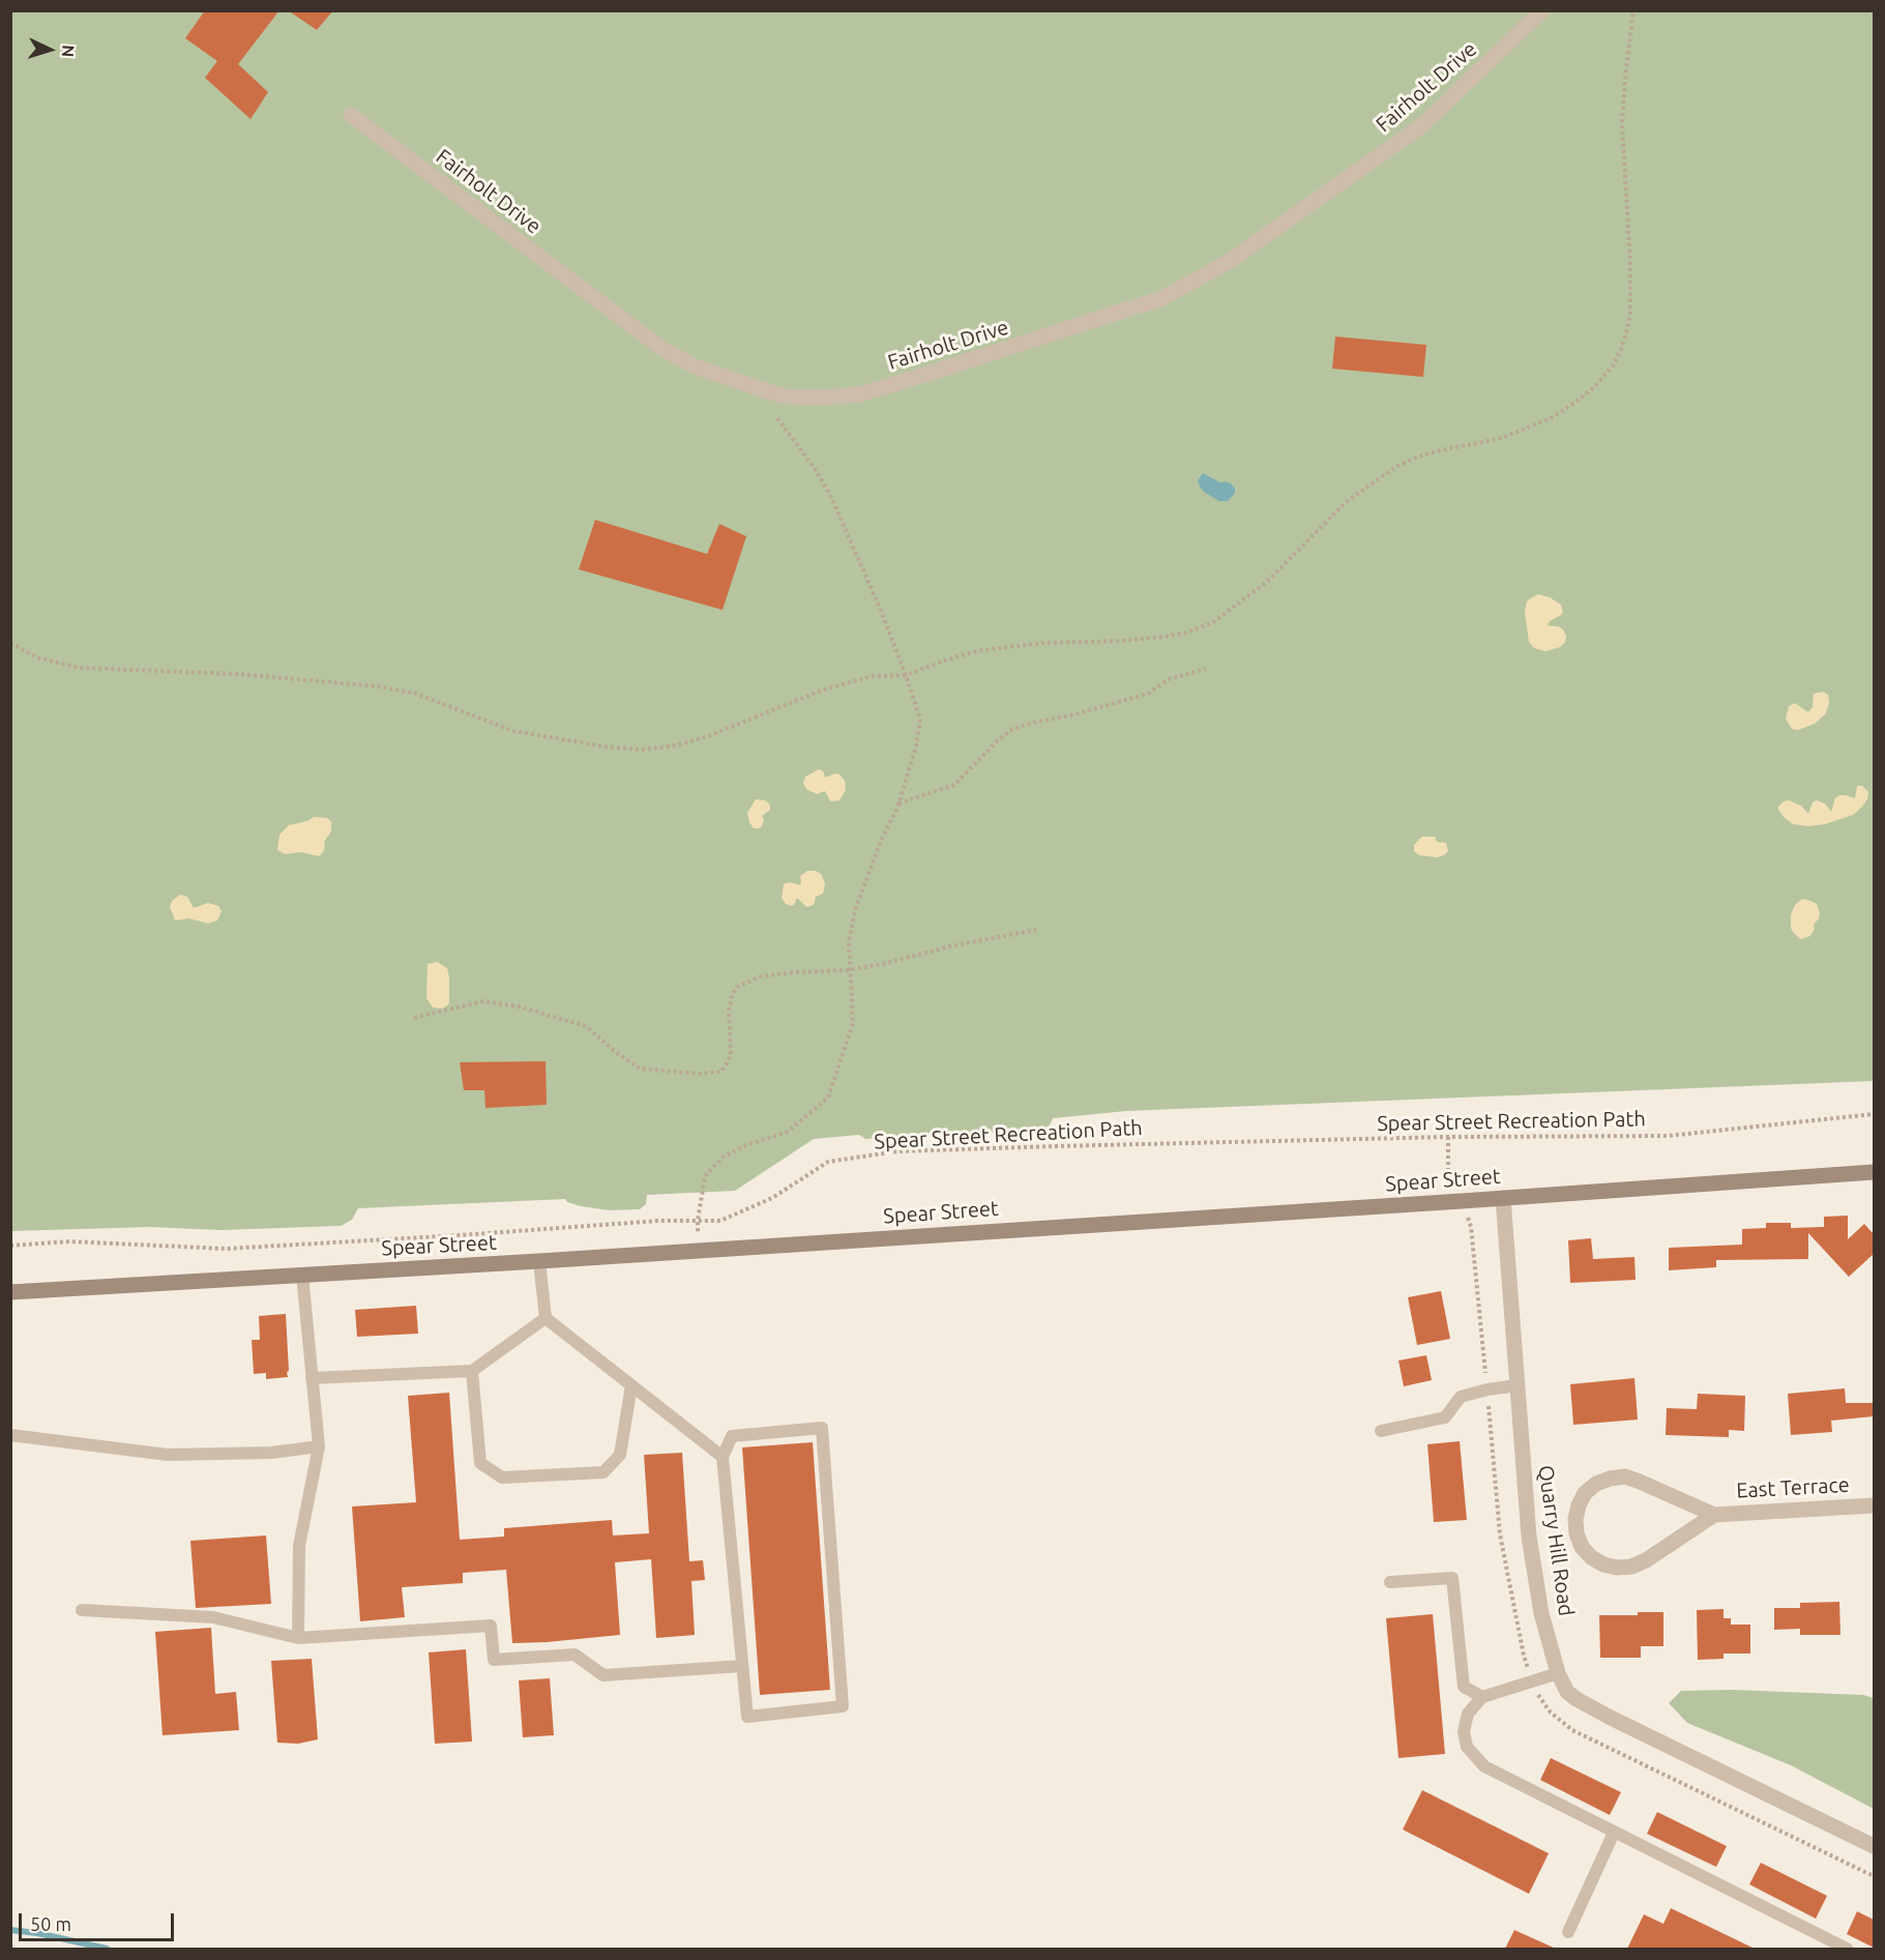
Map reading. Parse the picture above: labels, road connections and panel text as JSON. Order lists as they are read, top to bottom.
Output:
{
  "streets": {
    "main road": ["Spear Street"],
    "street": ["Fairholt Drive", "East Terrace", "Quarry Hill Road"],
    "path": ["Spear Street Recreation Path"]
  },
  "crossings": [
    ["Spear Street", "Quarry Hill Road"]
  ],
  "scale_bar": "50 m",
  "north": "right"
}
